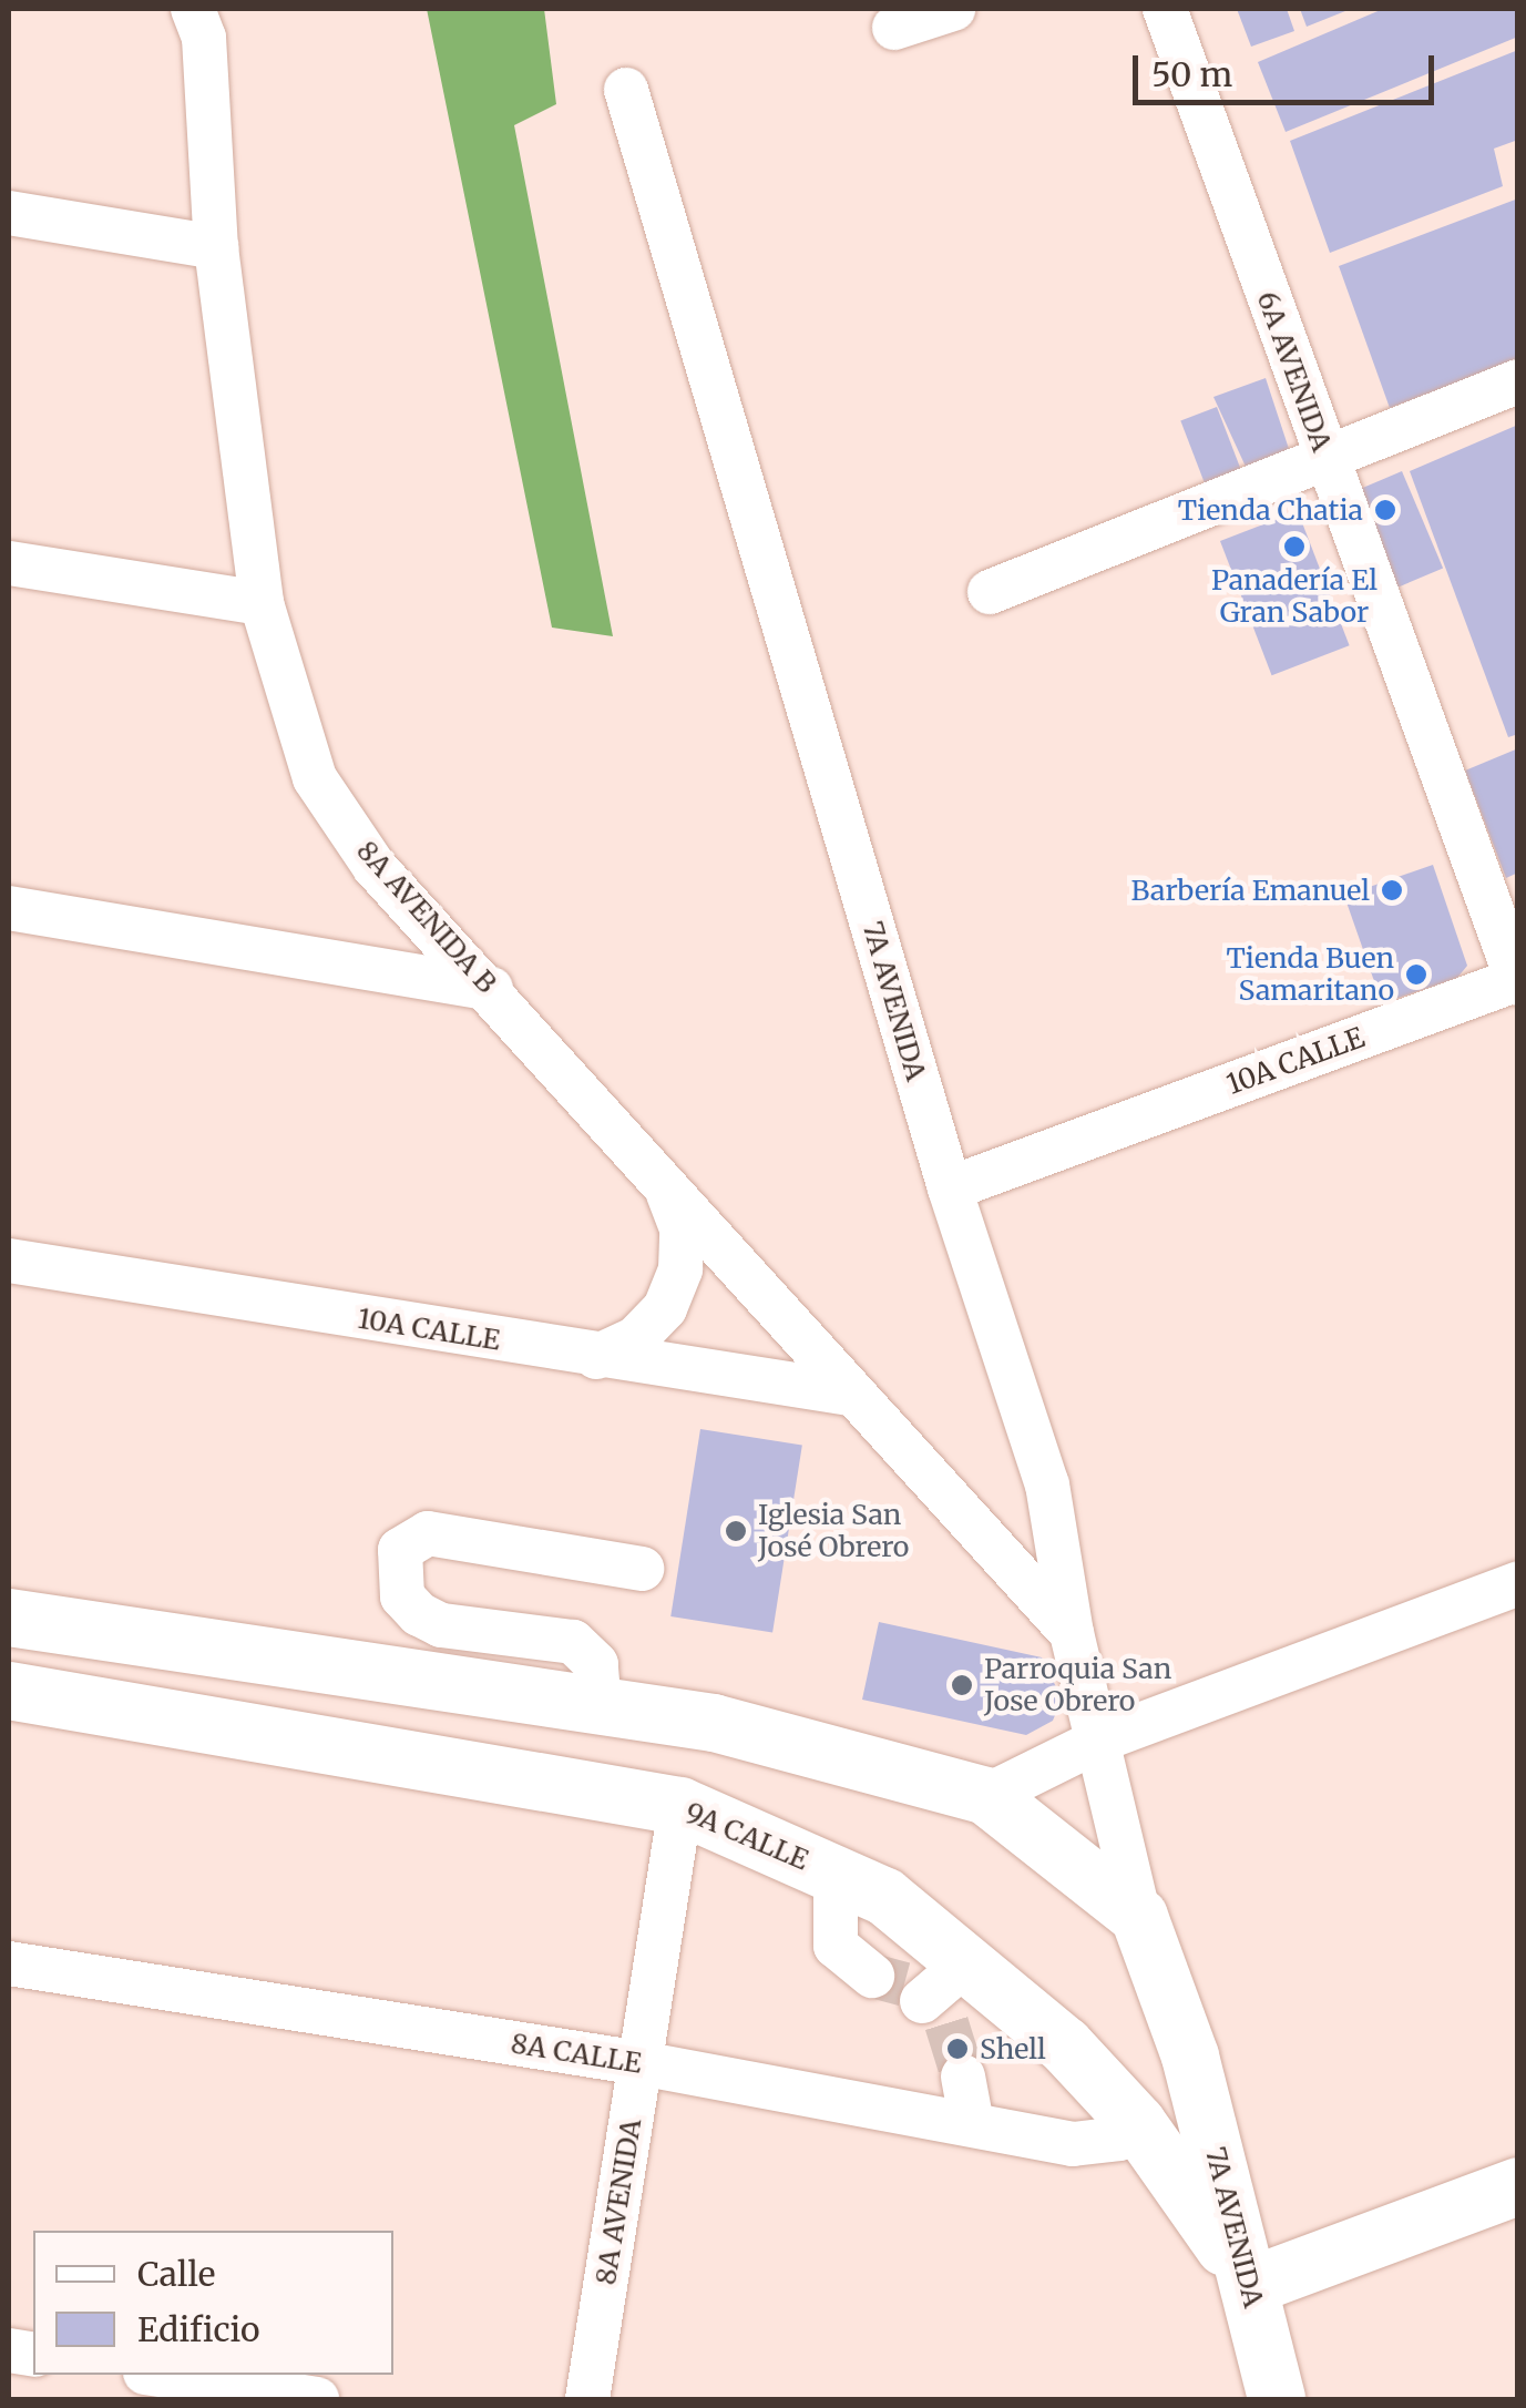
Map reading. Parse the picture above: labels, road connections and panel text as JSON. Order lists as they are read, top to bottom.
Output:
{
  "streets": {
    "main road": ["7A AVENIDA", "9A CALLE"],
    "street": [
      "6A AVENIDA",
      "8A AVENIDA B",
      "10A CALLE",
      "8A CALLE",
      "8A AVENIDA"
    ]
  },
  "crossings": [
    ["6A AVENIDA", "10A CALLE"],
    ["8A AVENIDA B", "7A AVENIDA"],
    ["8A AVENIDA B", "10A CALLE"],
    ["7A AVENIDA", "10A CALLE"],
    ["7A AVENIDA", "9A CALLE"],
    ["9A CALLE", "8A CALLE"],
    ["9A CALLE", "8A AVENIDA"],
    ["8A CALLE", "8A AVENIDA"]
  ],
  "places": [
    "Tienda Chatia",
    "Panadería El Gran Sabor",
    "Barbería Emanuel",
    "Tienda Buen Samaritano",
    "Iglesia San José Obrero",
    "Parroquia San Jose Obrero",
    "Shell"
  ],
  "legend": ["Calle", "Edificio"],
  "scale_bar": "50 m"
}
